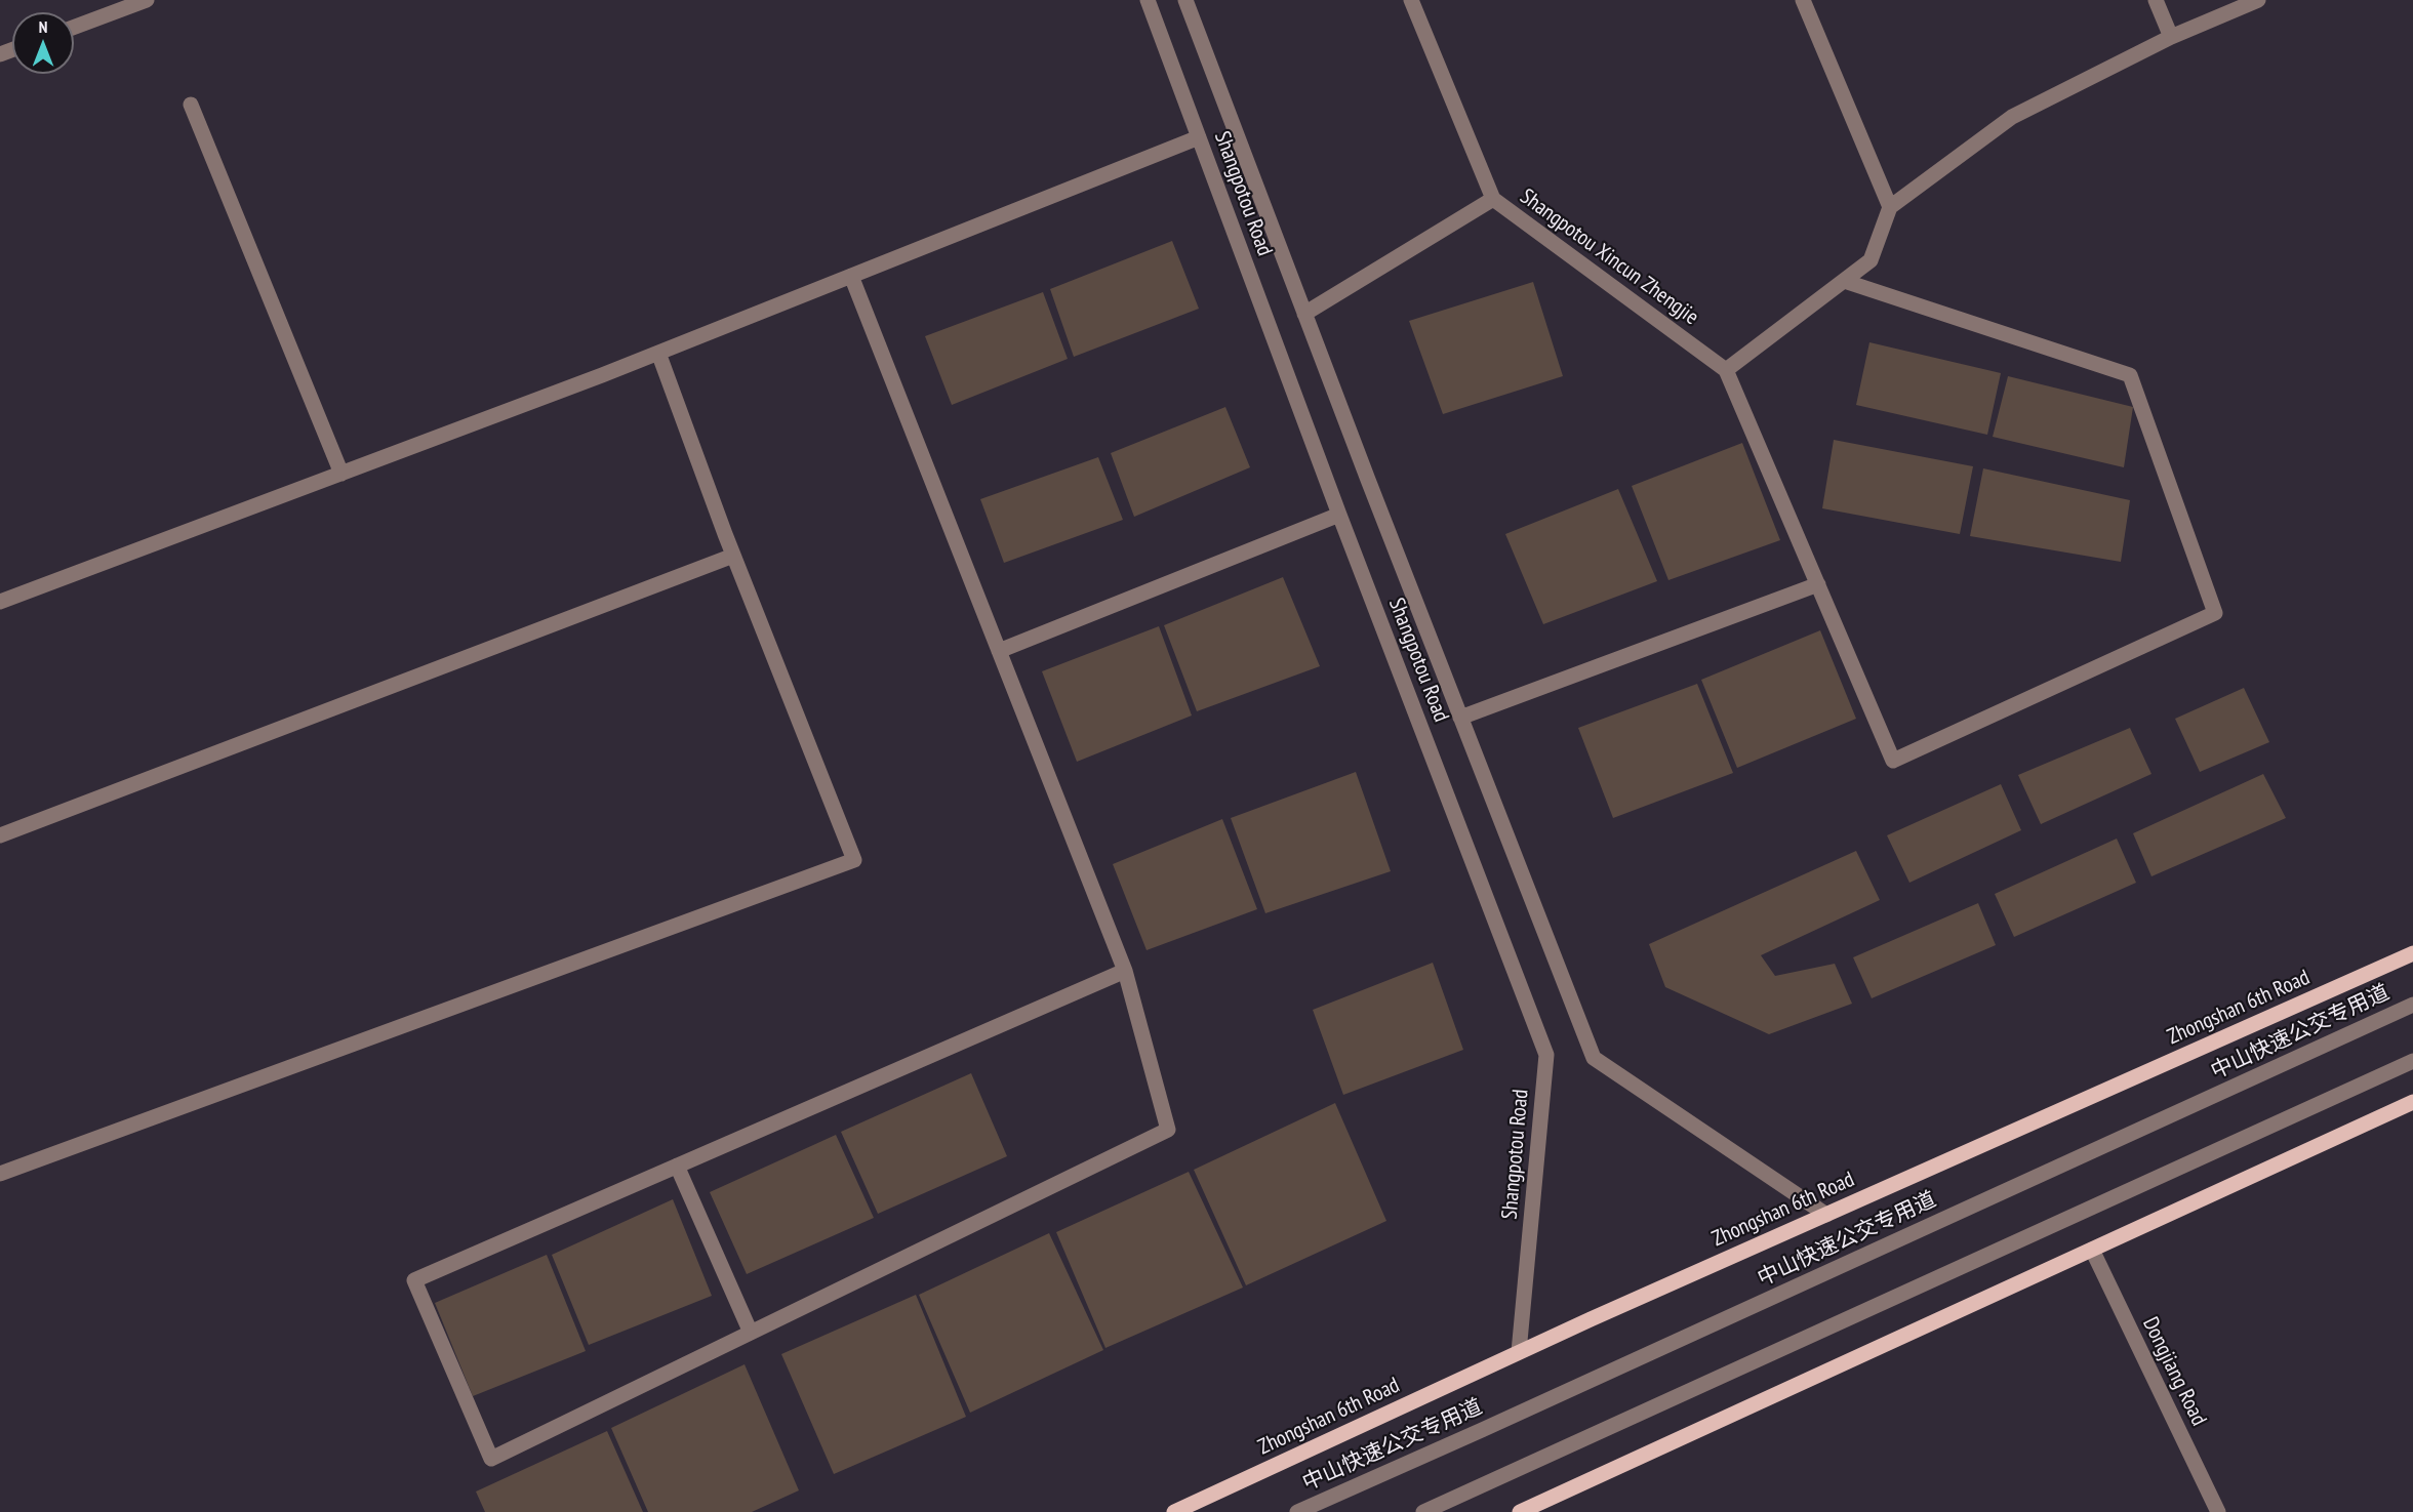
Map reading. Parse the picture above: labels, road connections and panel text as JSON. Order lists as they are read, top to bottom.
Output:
{
  "streets": {
    "main road": ["Zhongshan 6th Road"],
    "street": [
      "Shangpotou Road",
      "Shangpotou Xincun Zhengjie",
      "中山快速公交专用道",
      "Dongjiang Road"
    ]
  },
  "crossings": [
    ["Shangpotou Road", "Zhongshan 6th Road"]
  ],
  "north": "top"
}
